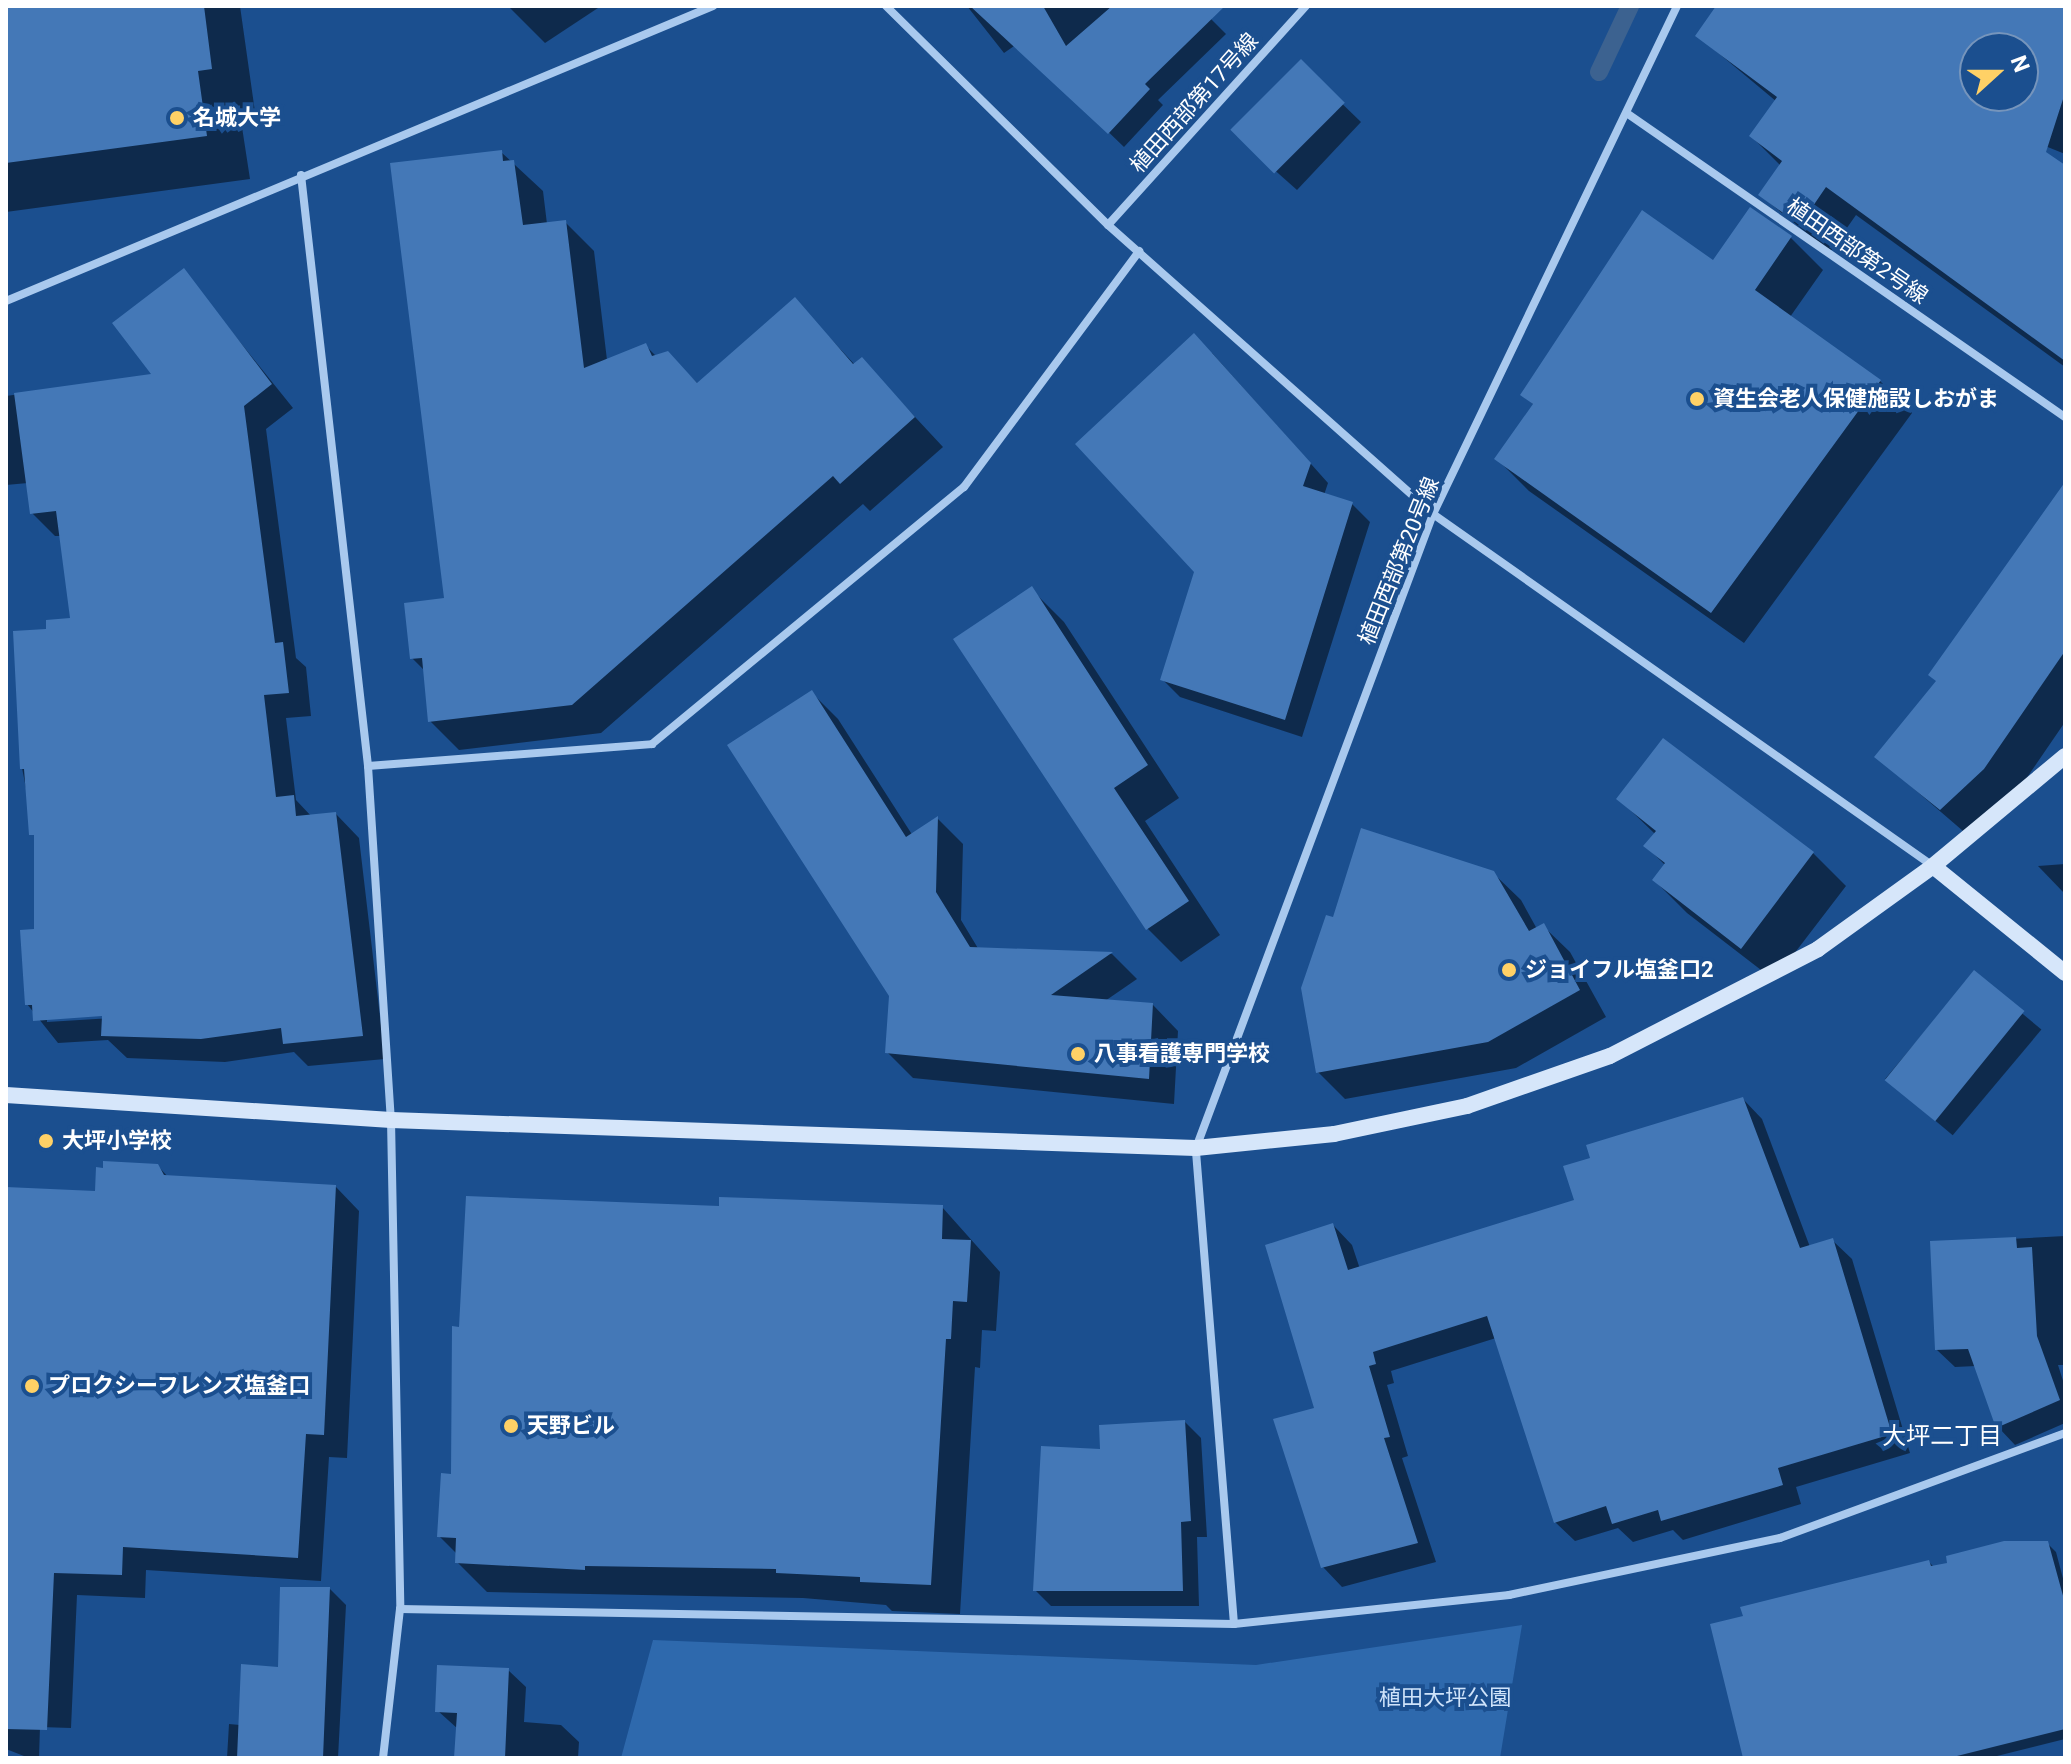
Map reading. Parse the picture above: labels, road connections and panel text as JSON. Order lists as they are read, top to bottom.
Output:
{
  "streets": {
    "street": ["植田西部第17号線", "植田西部第2号線", "植田西部第20号線"]
  },
  "crossings": [
    ["植田西部第2号線", "植田西部第20号線"]
  ],
  "districts": ["大坪二丁目"],
  "parks": ["植田大坪公園"],
  "places": [
    "名城大学",
    "資生会老人保健施設しおがま",
    "ジョイフル塩釜口2",
    "八事看護専門学校",
    "大坪小学校",
    "プロクシーフレンズ塩釜口",
    "天野ビル"
  ],
  "north": "right"
}
